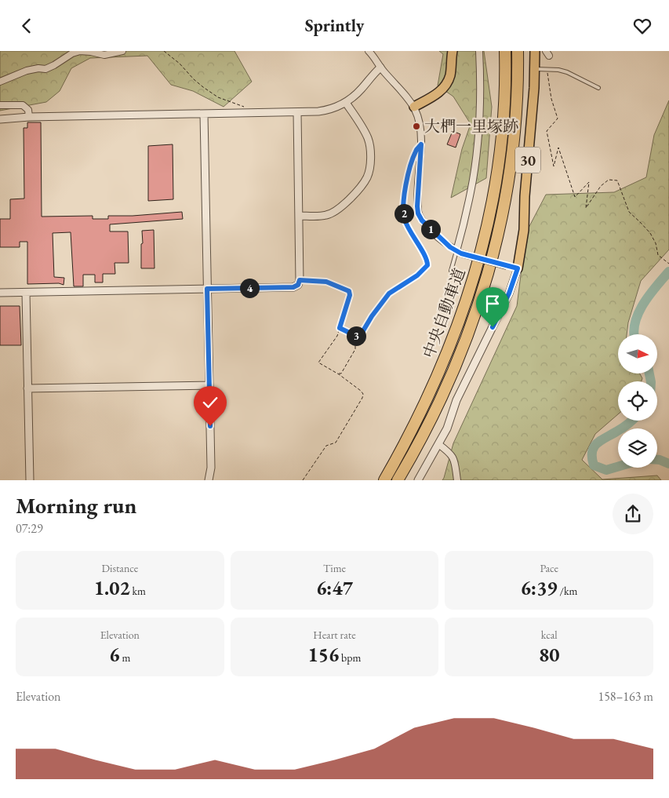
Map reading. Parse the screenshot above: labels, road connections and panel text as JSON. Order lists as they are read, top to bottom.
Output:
{
  "streets": {
    "highway": ["中央自動車道"],
    "main road": ["30"]
  },
  "places": ["大椚一里塚跡"],
  "north": "right",
  "page": {
    "header": "Sprintly",
    "pins": [
      "2",
      "1",
      "4",
      "3"
    ],
    "heading": ["Morning run", "07:29"],
    "stats": [
      ["Distance", "1.02 km"],
      ["Time", "6:47"],
      ["Pace", "6:39 /km"],
      ["Elevation", "6 m"],
      ["Heart rate", "156 bpm"],
      ["kcal", "80"]
    ],
    "chart": ["Elevation", "158–163 m"]
  }
}
